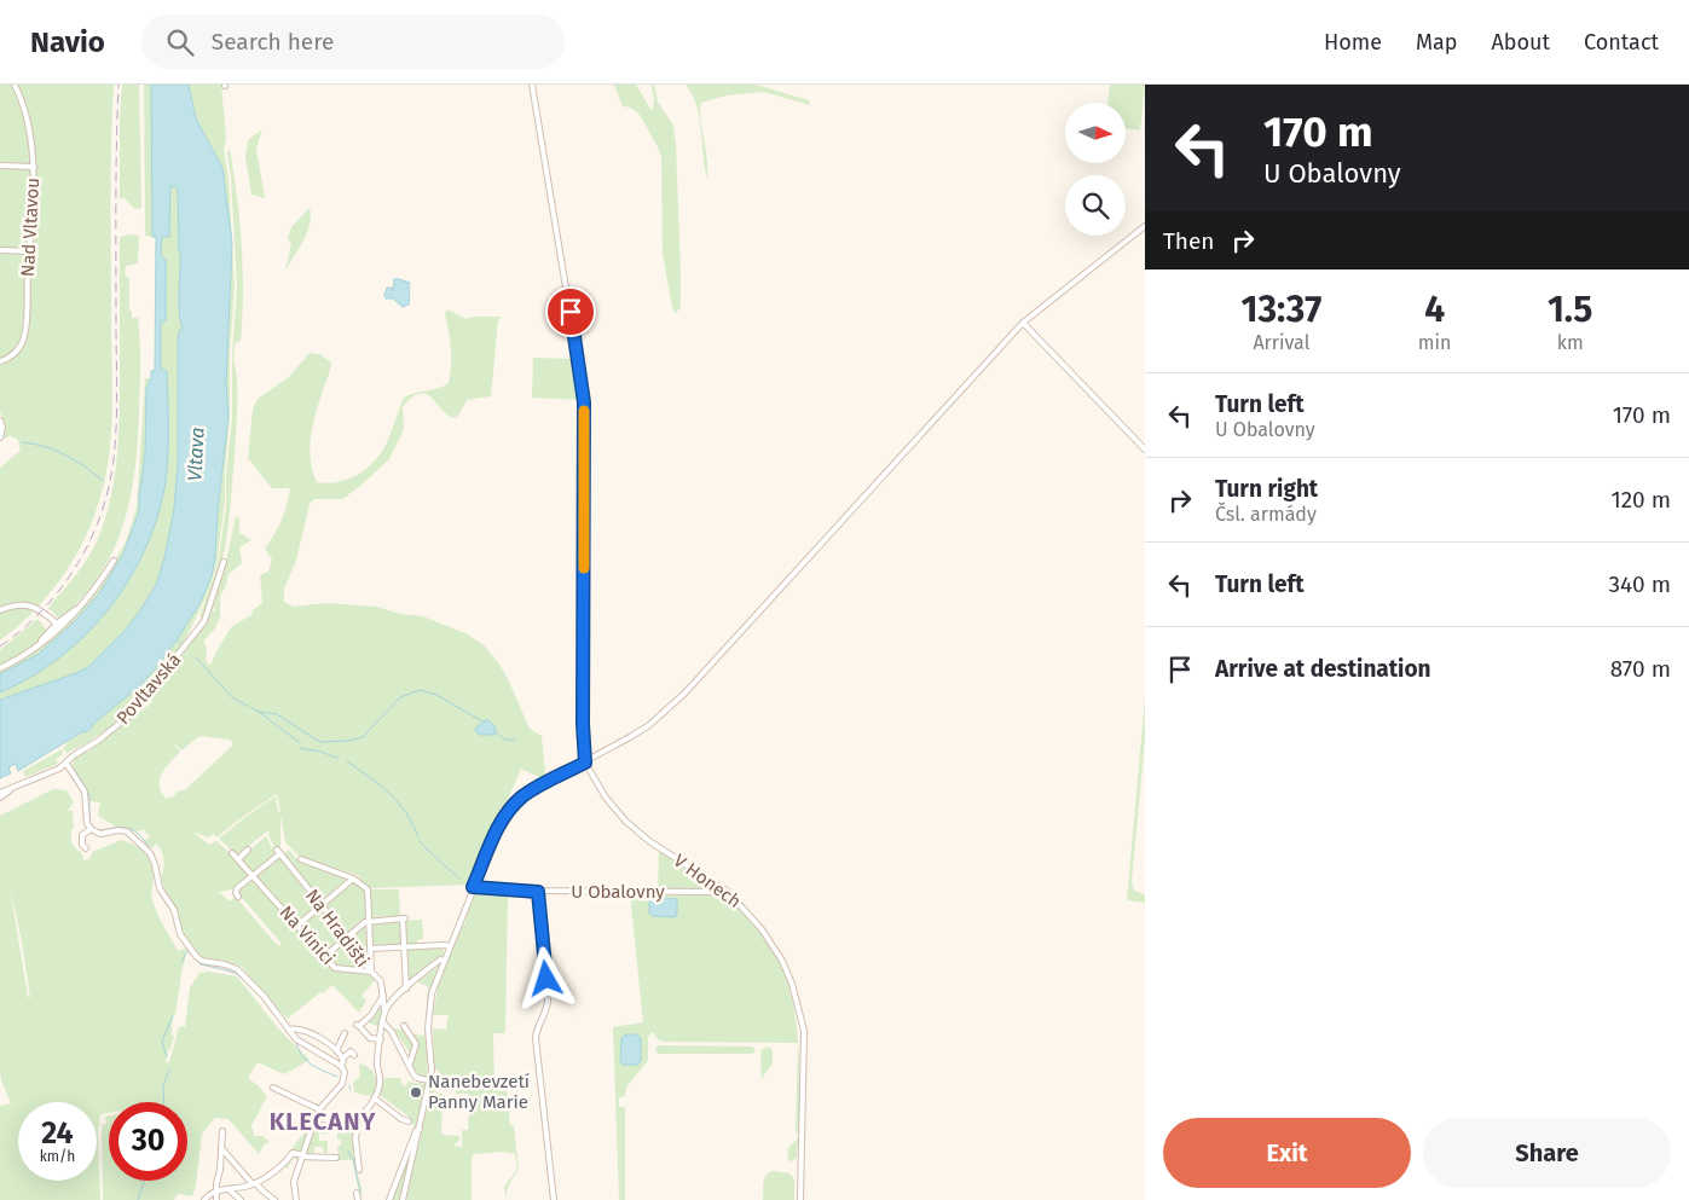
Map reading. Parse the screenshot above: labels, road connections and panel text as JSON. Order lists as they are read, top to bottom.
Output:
{
  "streets": {
    "street": [
      "Nad Vltavou",
      "Povltavská",
      "V Honech",
      "U Obalovny",
      "Na Hradišti",
      "Na Vinici"
    ]
  },
  "crossings": [
    ["V Honech", "U Obalovny"],
    ["Na Hradišti", "Na Vinici"]
  ],
  "districts": ["KLECANY"],
  "water": ["Vltava"],
  "places": ["Nanebevzetí Panny Marie"],
  "north": "right",
  "page": {
    "header": "Navio",
    "search": "Search here",
    "nav": [
      "Home",
      "Map",
      "About",
      "Contact"
    ],
    "turn": ["170 m", "U Obalovny"],
    "then": "Then",
    "eta": [
      "13:37",
      "Arrival",
      "4",
      "min",
      "1.5",
      "km"
    ],
    "list": [
      {
        "name": "Turn left",
        "note": "U Obalovny",
        "value": "170 m"
      },
      {
        "name": "Turn right",
        "note": "Čsl. armády",
        "value": "120 m"
      },
      {
        "name": "Turn left",
        "value": "340 m"
      },
      {
        "name": "Arrive at destination",
        "value": "870 m"
      }
    ],
    "speed": "24 km/h",
    "limit": "30",
    "buttons": ["Exit", "Share"]
  }
}
